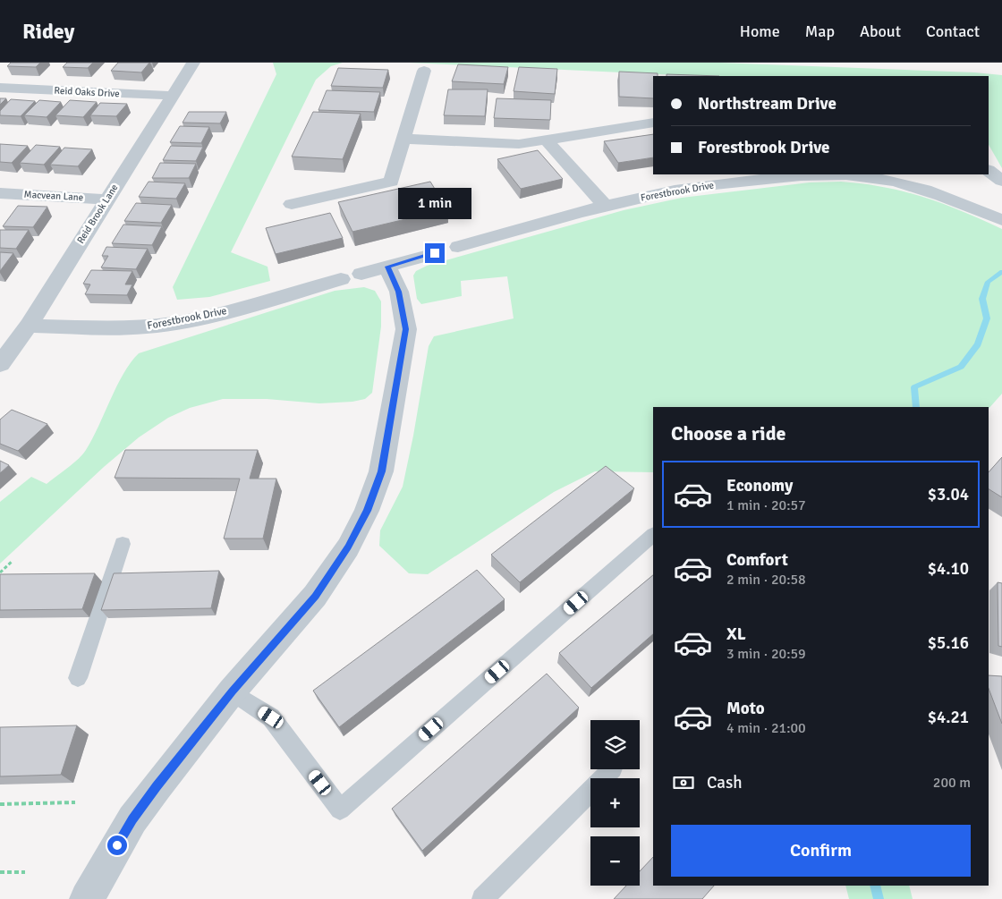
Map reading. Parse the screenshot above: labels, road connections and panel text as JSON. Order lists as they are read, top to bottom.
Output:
{
  "streets": {
    "street": [
      "Reid Oaks Drive",
      "Forestbrook Drive",
      "Macvean Lane",
      "Reid Brook Lane"
    ]
  },
  "crossings": [
    ["Reid Oaks Drive", "Reid Brook Lane"],
    ["Forestbrook Drive", "Reid Brook Lane"],
    ["Macvean Lane", "Reid Brook Lane"]
  ],
  "page": {
    "header": "Ridey",
    "nav": [
      "Home",
      "Map",
      "About",
      "Contact"
    ],
    "banner": ["Northstream Drive", "Forestbrook Drive"],
    "bubble": "1 min",
    "heading": "Choose a ride",
    "list": [
      {
        "name": "Economy",
        "note": "1 min · 20:57",
        "value": "$3.04"
      },
      {
        "name": "Comfort",
        "note": "2 min · 20:58",
        "value": "$4.10"
      },
      {
        "name": "XL",
        "note": "3 min · 20:59",
        "value": "$5.16"
      },
      {
        "name": "Moto",
        "note": "4 min · 21:00",
        "value": "$4.21"
      }
    ],
    "map_buttons": ["+", "−"],
    "pay": ["Cash", "200 m"],
    "buttons": "Confirm"
  }
}
